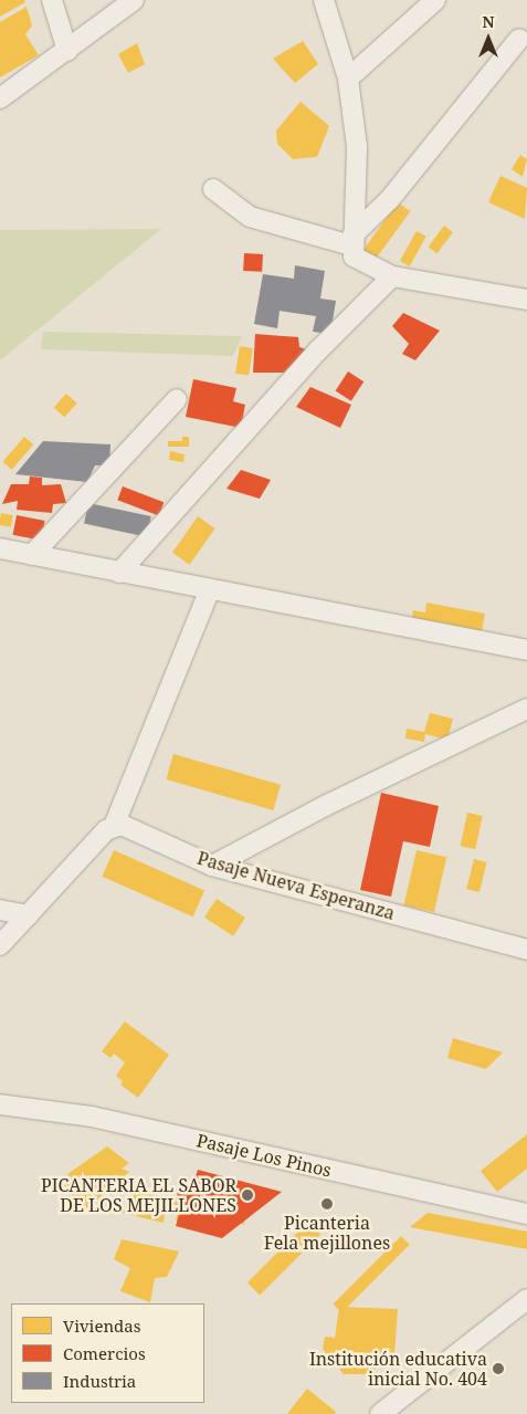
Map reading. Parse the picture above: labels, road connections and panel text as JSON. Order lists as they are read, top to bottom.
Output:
{
  "streets": {
    "street": ["Pasaje Nueva Esperanza", "Pasaje Los Pinos"]
  },
  "places": ["PICANTERIA EL SABOR DE LOS MEJILLONES", "Picanteria Fela mejillones", "Institución educativa inicial No. 404"],
  "legend": ["Viviendas", "Comercios", "Industria"],
  "north": "top"
}
